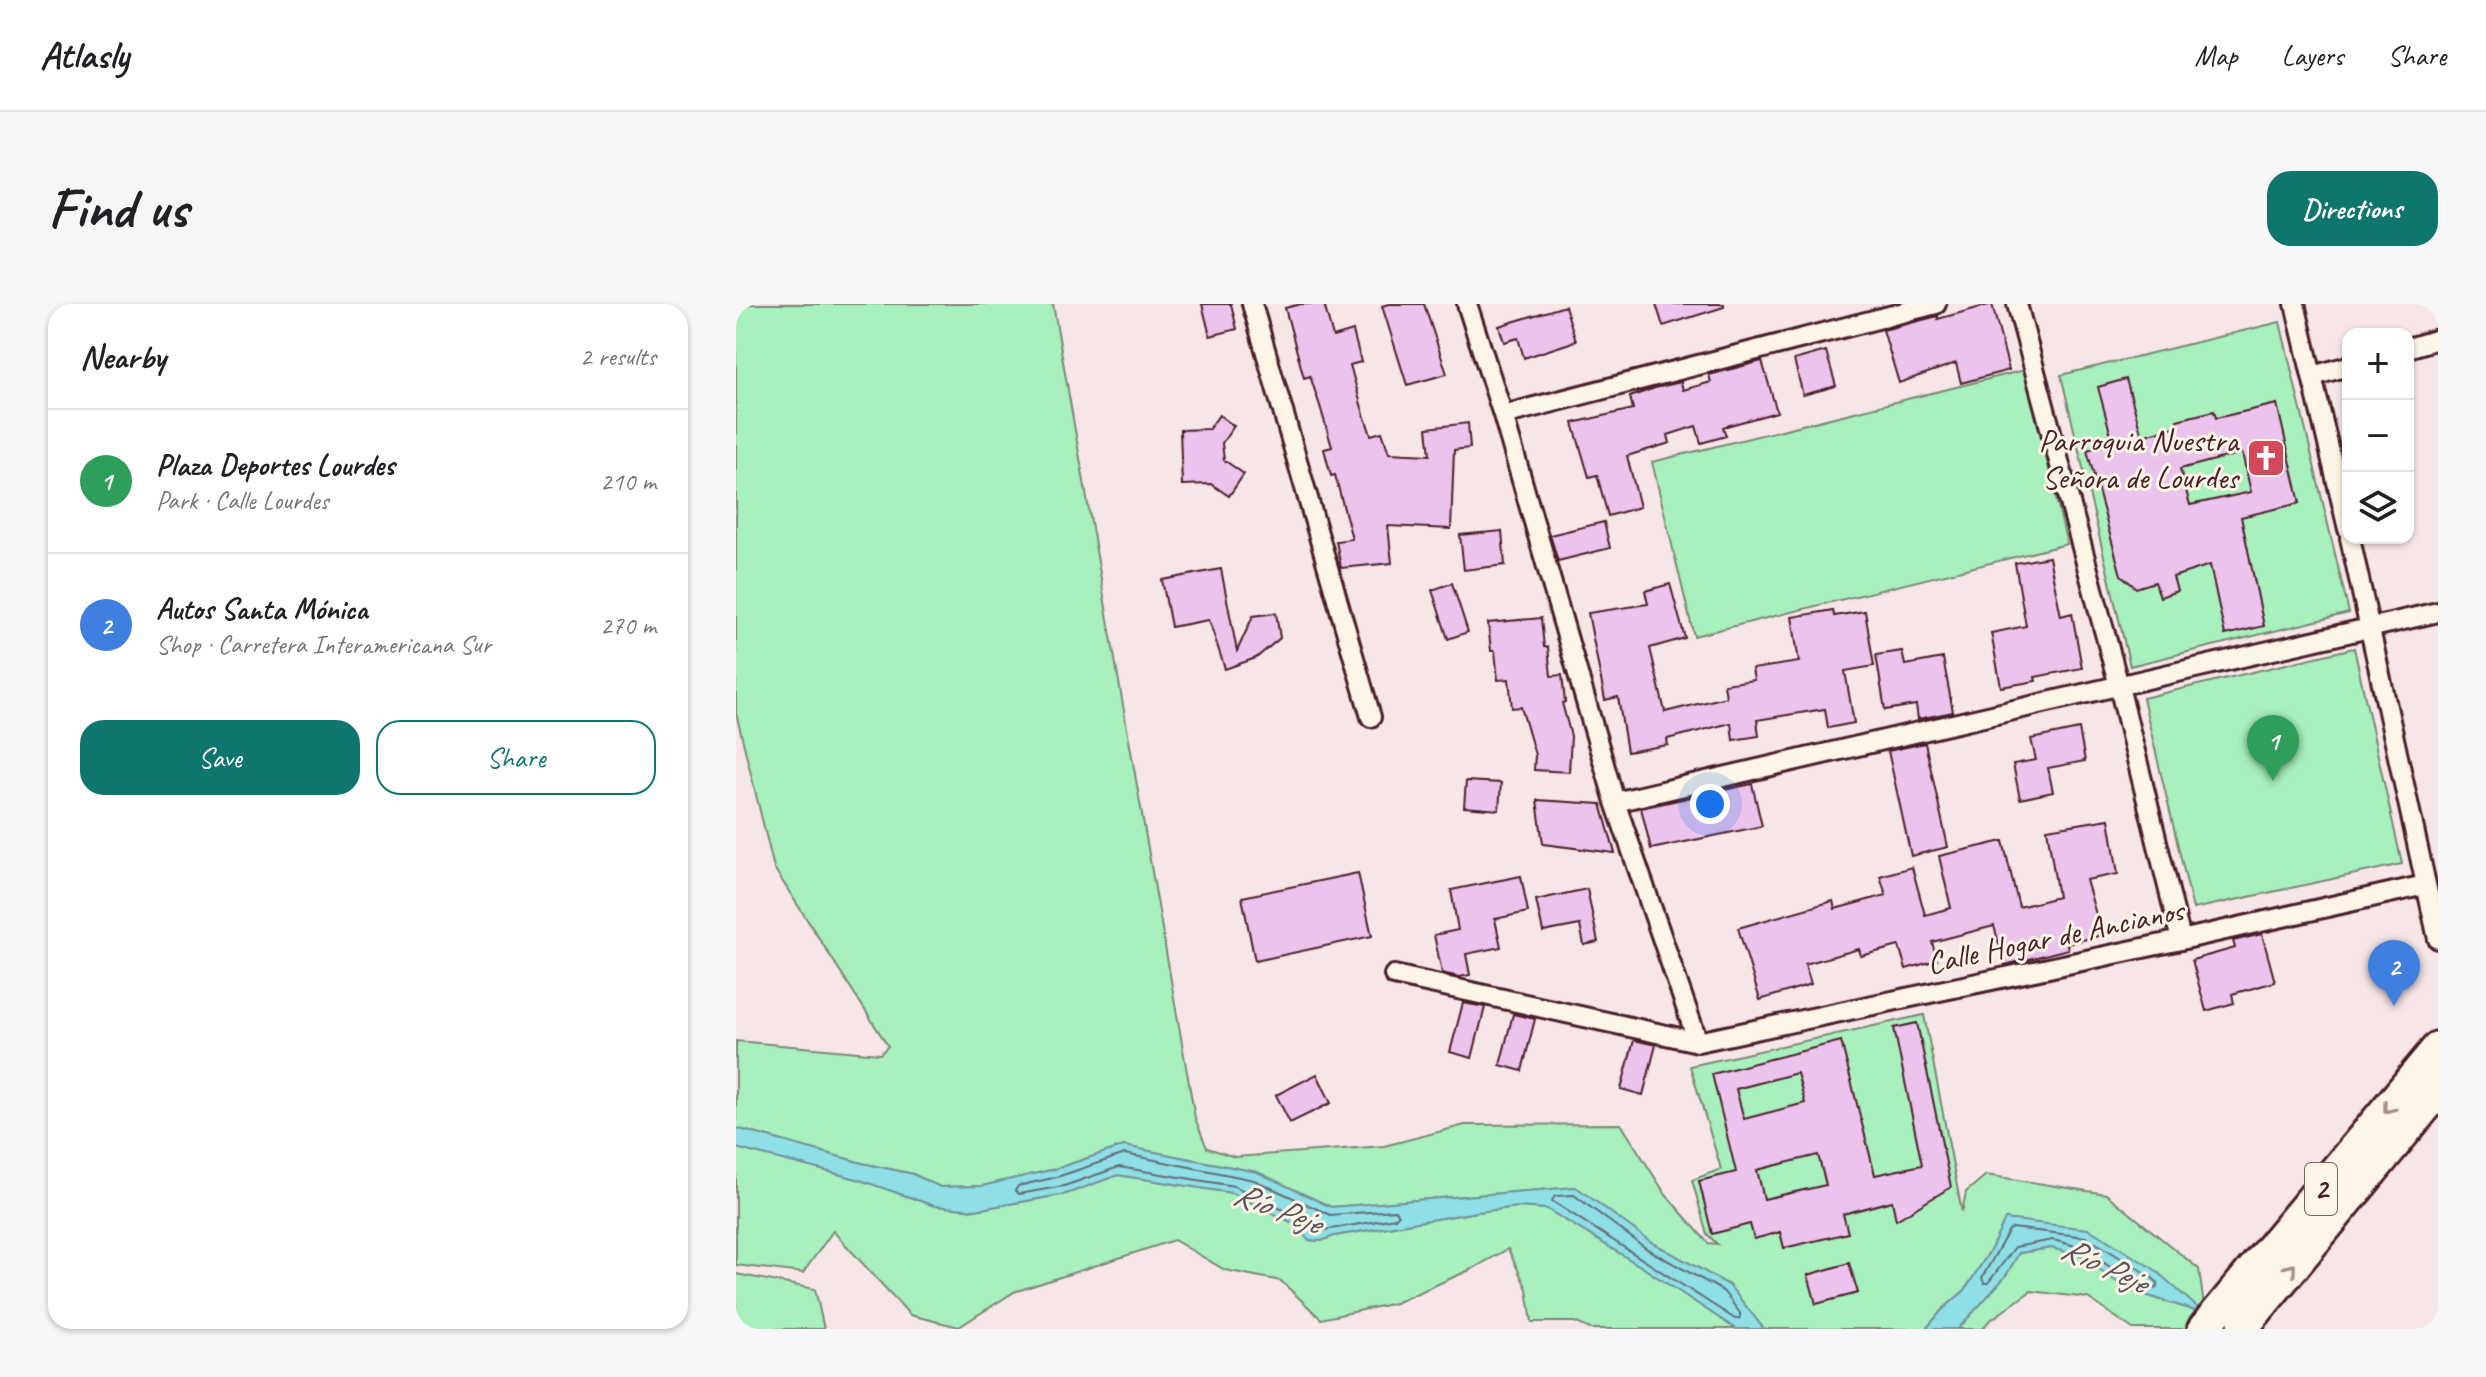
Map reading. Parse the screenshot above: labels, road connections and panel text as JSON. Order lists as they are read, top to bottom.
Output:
{
  "streets": {
    "highway": ["2"],
    "street": ["Calle Hogar de Ancianos"]
  },
  "water": ["Río Peje"],
  "places": {
    "church": ["Parroquia Nuestra Señora de Lourdes"]
  },
  "page": {
    "header": "Atlasly",
    "nav": ["Map", "Layers", "Share"],
    "buttons": [
      "Directions",
      ["Save", "Share"]
    ],
    "title": "Find us",
    "heading": ["Nearby", "2 results"],
    "map_buttons": ["+", "−"],
    "list": [
      {
        "mark": "1",
        "name": "Plaza Deportes Lourdes",
        "note": "Park · Calle Lourdes",
        "value": "210 m"
      },
      {
        "mark": "2",
        "name": "Autos Santa Mónica",
        "note": "Shop · Carretera Interamericana Sur",
        "value": "270 m"
      }
    ],
    "pins": ["1", "2"]
  }
}
